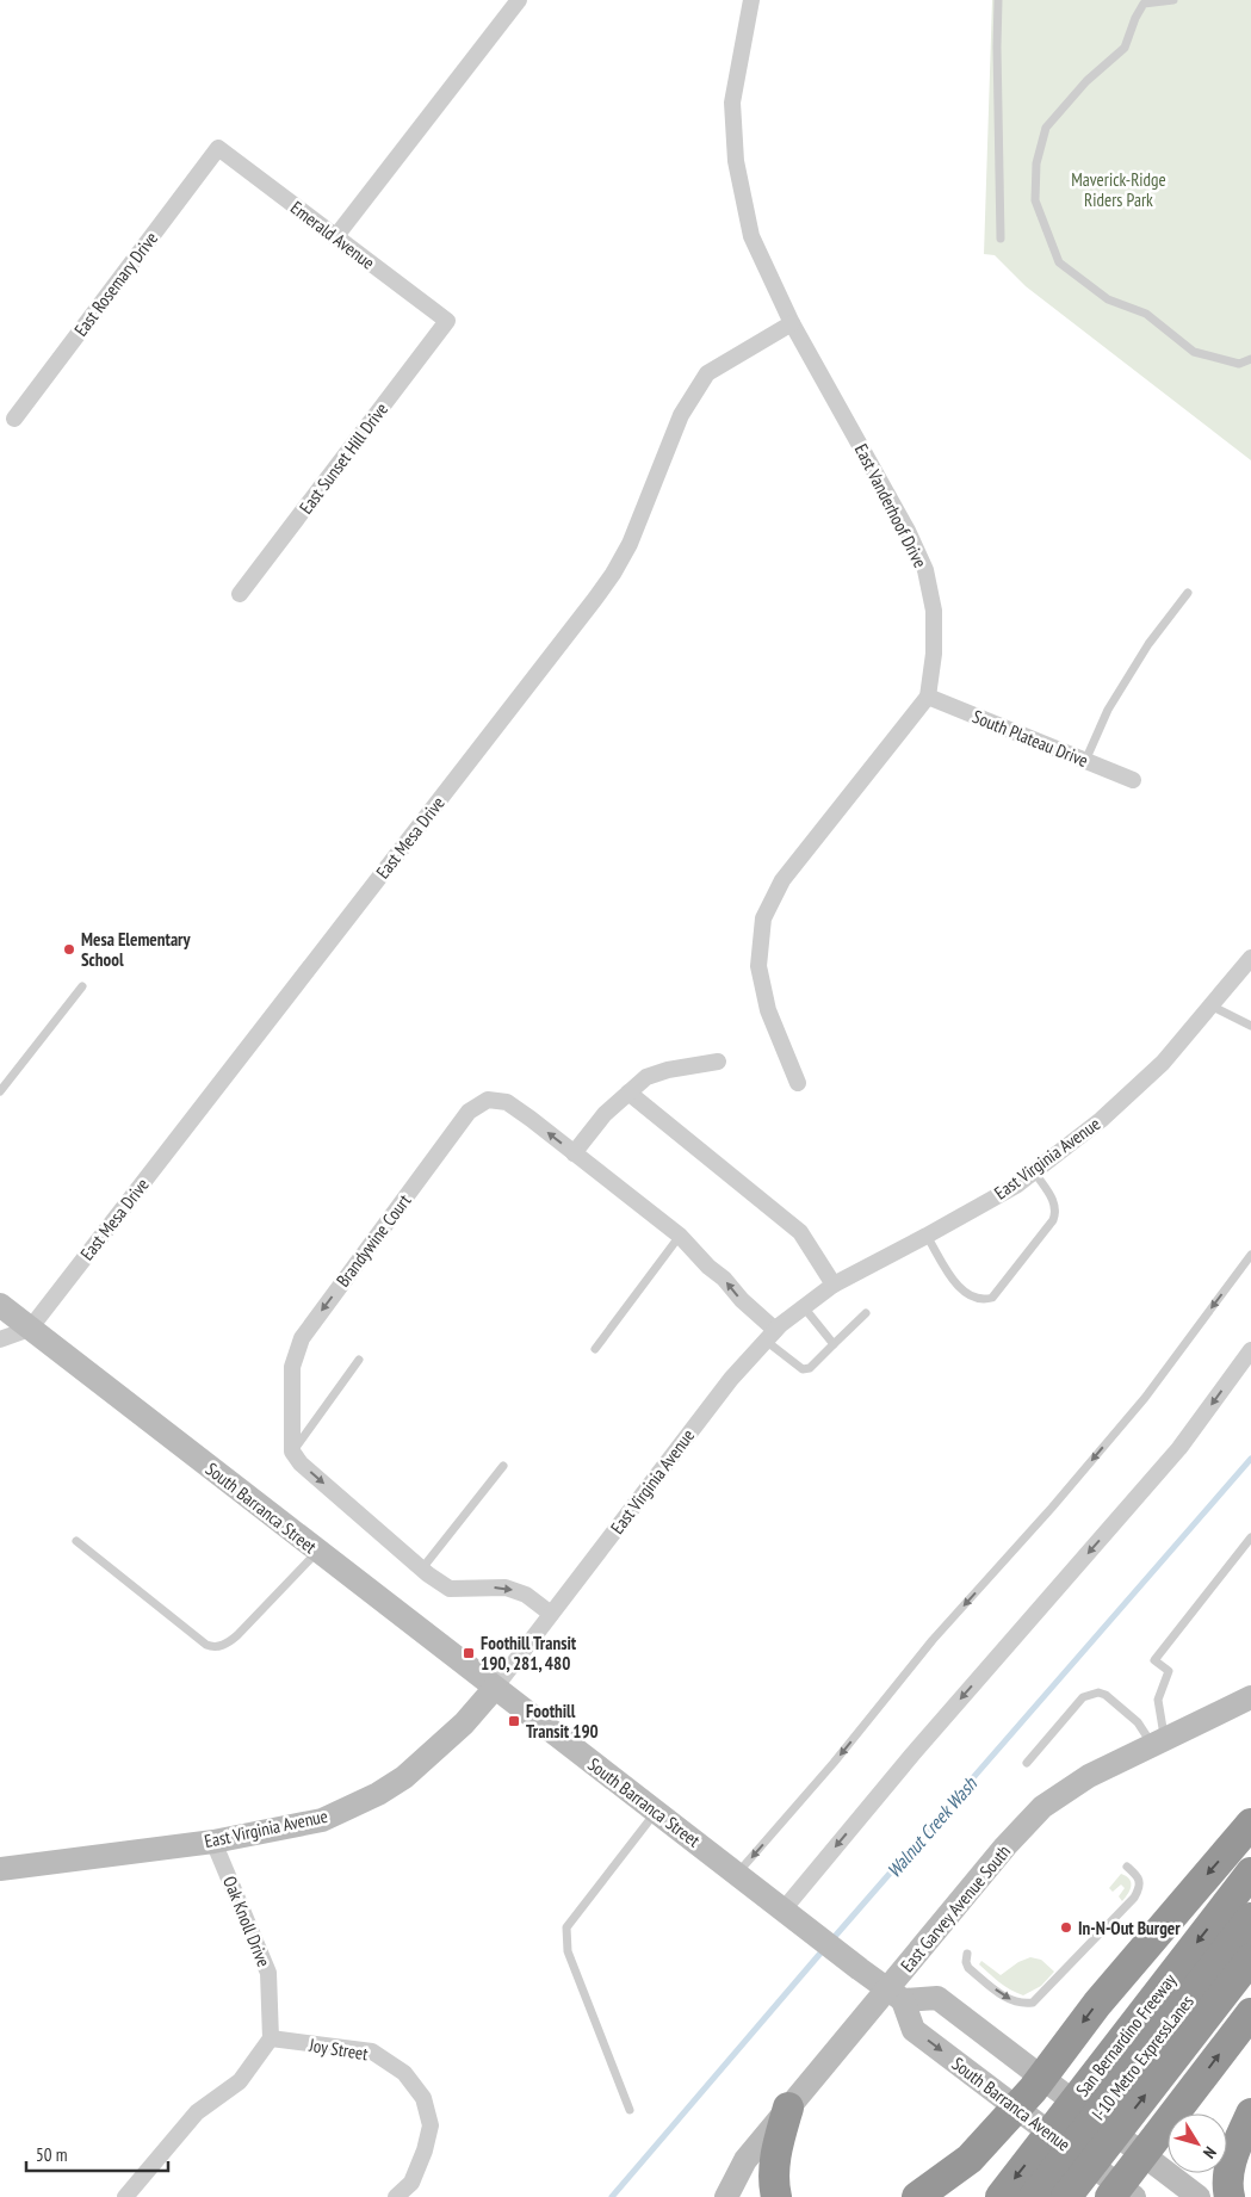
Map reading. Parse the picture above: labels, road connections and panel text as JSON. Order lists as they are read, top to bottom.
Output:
{
  "streets": {
    "highway": ["San Bernardino Freeway", "I-10 Metro ExpressLanes"],
    "main road": [
      "East Virginia Avenue",
      "South Barranca Street",
      "East Garvey Avenue South",
      "South Barranca Avenue"
    ],
    "street": [
      "Emerald Avenue",
      "East Rosemary Drive",
      "East Sunset Hill Drive",
      "East Vanderhoof Drive",
      "South Plateau Drive",
      "East Mesa Drive",
      "Brandywine Court",
      "Oak Knoll Drive",
      "Joy Street"
    ]
  },
  "crossings": [
    ["Emerald Avenue", "East Rosemary Drive"],
    ["Emerald Avenue", "East Sunset Hill Drive"],
    ["East Vanderhoof Drive", "South Plateau Drive"],
    ["East Vanderhoof Drive", "East Mesa Drive"],
    ["East Mesa Drive", "South Barranca Street"],
    ["East Virginia Avenue", "Brandywine Court"],
    ["East Virginia Avenue", "South Barranca Street"],
    ["East Virginia Avenue", "Oak Knoll Drive"],
    ["South Barranca Street", "East Garvey Avenue South"],
    ["South Barranca Street", "South Barranca Avenue"],
    ["East Garvey Avenue South", "South Barranca Avenue"],
    ["Oak Knoll Drive", "Joy Street"]
  ],
  "water": ["Walnut Creek Wash"],
  "parks": ["Maverick-Ridge Riders Park"],
  "places": {
    "other": ["Mesa Elementary School", "In-N-Out Burger"],
    "transit": ["Foothill Transit 190, 281, 480", "Foothill Transit 190"]
  },
  "scale_bar": "50 m",
  "north": "bottom right"
}
